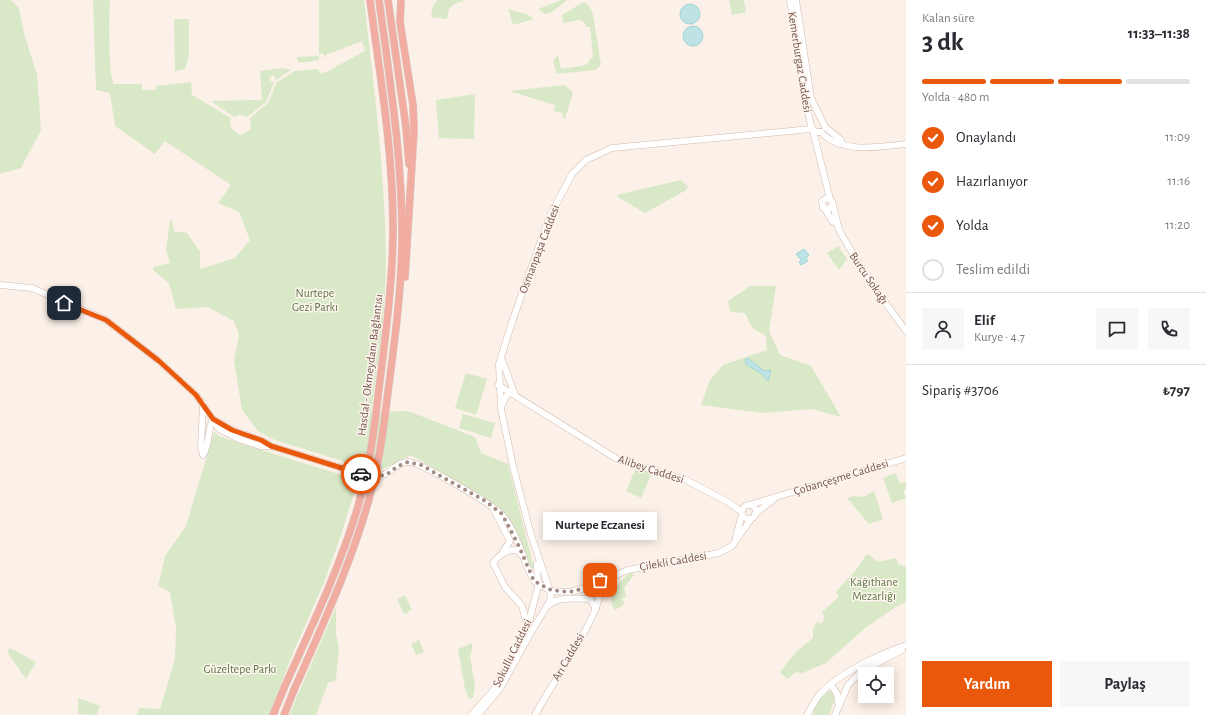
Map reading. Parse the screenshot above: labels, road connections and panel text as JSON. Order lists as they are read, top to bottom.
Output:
{
  "streets": {
    "highway": ["Hasdal - Okmeydanı Bağlantısı"],
    "street": [
      "Kemerburgaz Caddesi",
      "Osmanpaşa Caddesi",
      "Burcu Sokağı",
      "Alibey Caddesi",
      "Çobançeşme Caddesi",
      "Çilekli Caddesi",
      "Sokullu Caddesi",
      "Arı Caddesi"
    ]
  },
  "crossings": [
    ["Kemerburgaz Caddesi", "Osmanpaşa Caddesi"],
    ["Osmanpaşa Caddesi", "Alibey Caddesi"],
    ["Osmanpaşa Caddesi", "Çilekli Caddesi"],
    ["Osmanpaşa Caddesi", "Sokullu Caddesi"],
    ["Alibey Caddesi", "Çobançeşme Caddesi"],
    ["Alibey Caddesi", "Çilekli Caddesi"],
    ["Çobançeşme Caddesi", "Çilekli Caddesi"],
    ["Çilekli Caddesi", "Sokullu Caddesi"],
    ["Çilekli Caddesi", "Arı Caddesi"]
  ],
  "parks": ["Nurtepe Gezi Parkı", "Kağıthane Mezarlığı", "Güzeltepe Parkı"],
  "places": ["Nurtepe Eczanesi"],
  "page": {
    "heading": ["3 dk", "Kalan süre", "11:33–11:38"],
    "panel": [
      "Elif",
      "Kurye · 4.7",
      "Sipariş #3706",
      "₺797"
    ],
    "bar": "Yolda · 480 m",
    "list": [
      ["Onaylandı", "11:09"],
      ["Hazırlanıyor", "11:16"],
      ["Yolda", "11:20"],
      "Teslim edildi"
    ],
    "bubble": "Nurtepe Eczanesi",
    "buttons": ["Yardım", "Paylaş"]
  }
}
